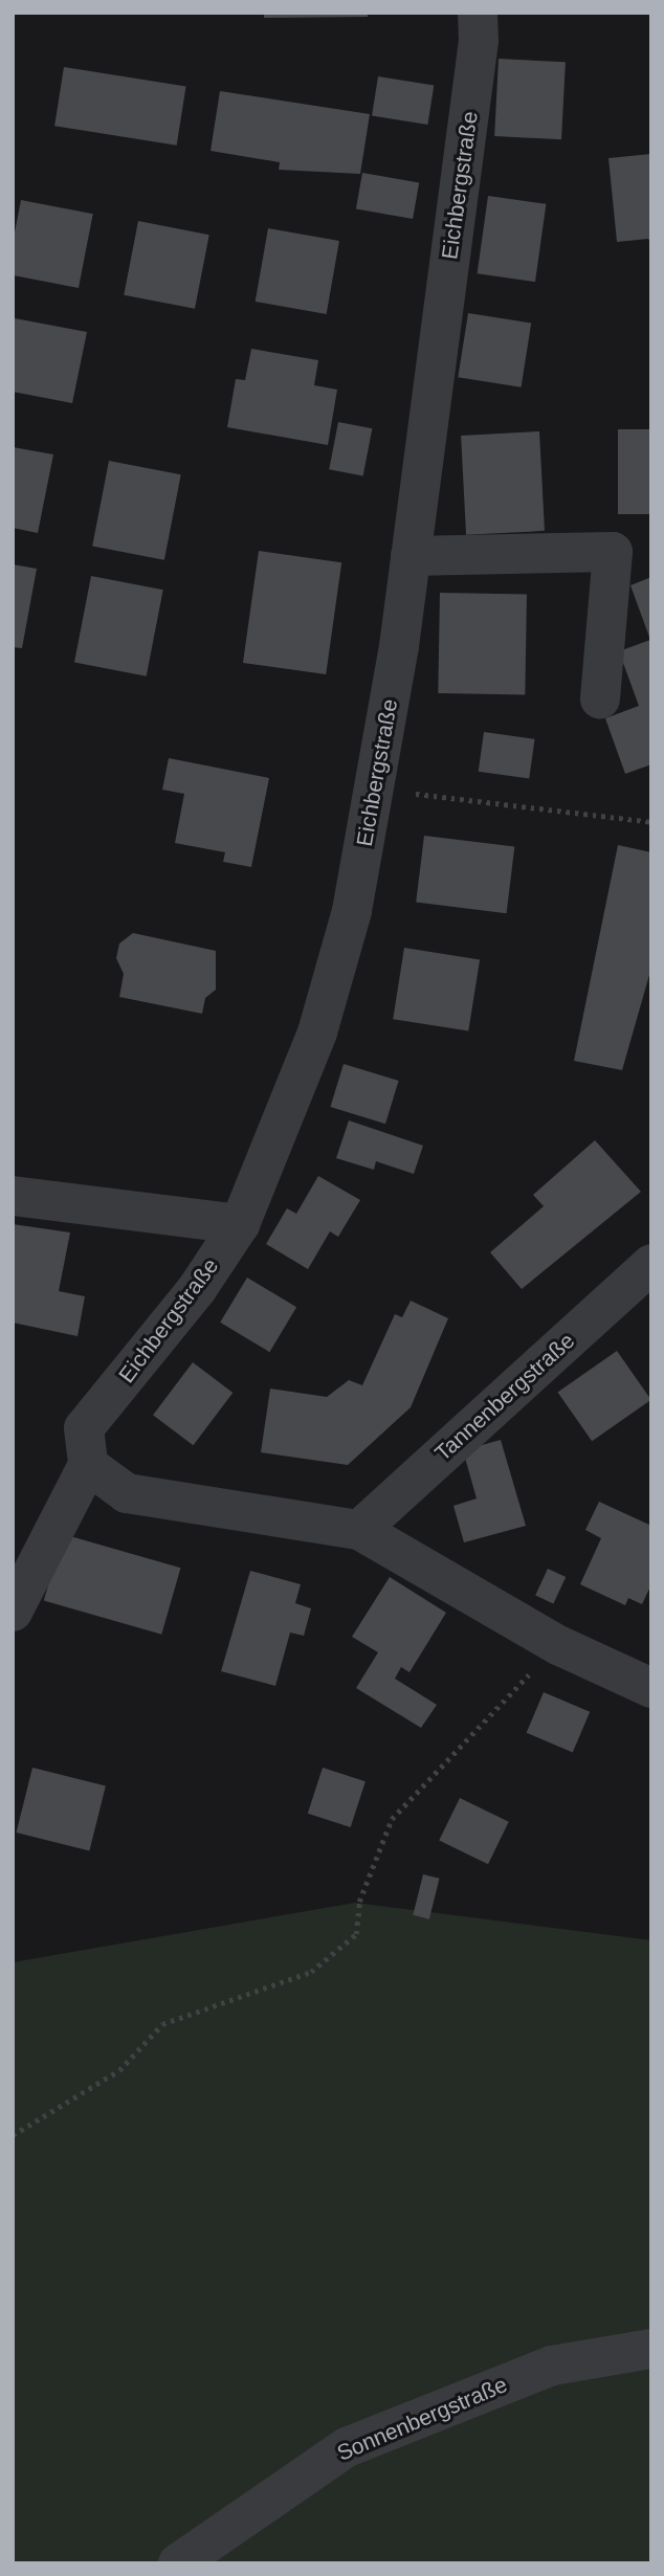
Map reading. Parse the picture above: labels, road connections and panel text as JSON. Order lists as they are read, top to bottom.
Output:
{
  "streets": {
    "street": ["Eichbergstraße", "Tannenbergstraße", "Sonnenbergstraße"]
  }
}
